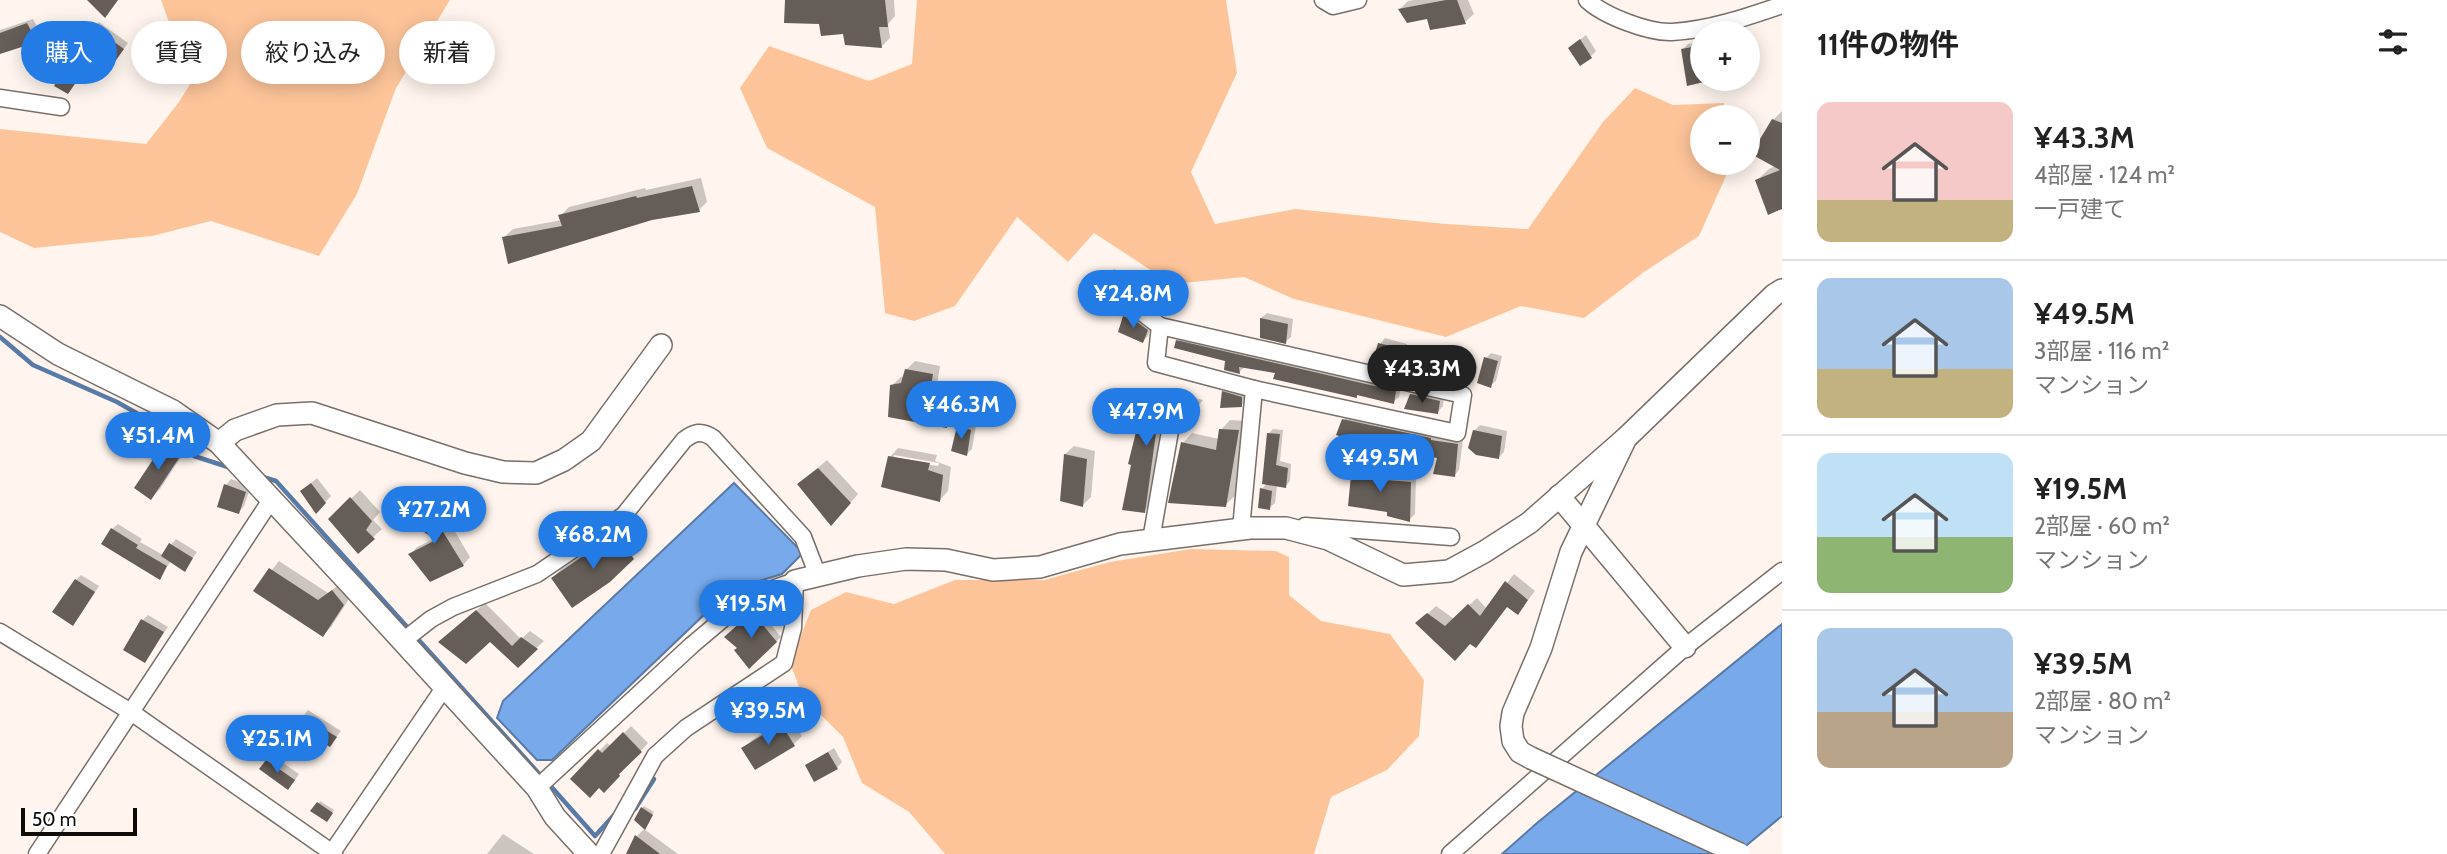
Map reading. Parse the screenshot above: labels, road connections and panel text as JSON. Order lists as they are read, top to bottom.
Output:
{
  "scale_bar": "50 m",
  "page": {
    "heading": "11件の物件",
    "map_buttons": ["+", "−"],
    "chip": [
      "購入",
      "賃貸",
      "絞り込み",
      "新着"
    ],
    "list": [
      {
        "name": "¥43.3M",
        "note": "4部屋 · 124 m² · 一戸建て"
      },
      {
        "name": "¥49.5M",
        "note": "3部屋 · 116 m² · マンション"
      },
      {
        "name": "¥19.5M",
        "note": "2部屋 · 60 m² · マンション"
      },
      {
        "name": "¥39.5M",
        "note": "2部屋 · 80 m² · マンション"
      }
    ],
    "price": [
      "¥24.8M",
      "¥43.3M",
      "¥46.3M",
      "¥47.9M",
      "¥51.4M",
      "¥49.5M",
      "¥27.2M",
      "¥68.2M",
      "¥19.5M",
      "¥39.5M",
      "¥25.1M"
    ],
    "scale": "50 m"
  }
}
